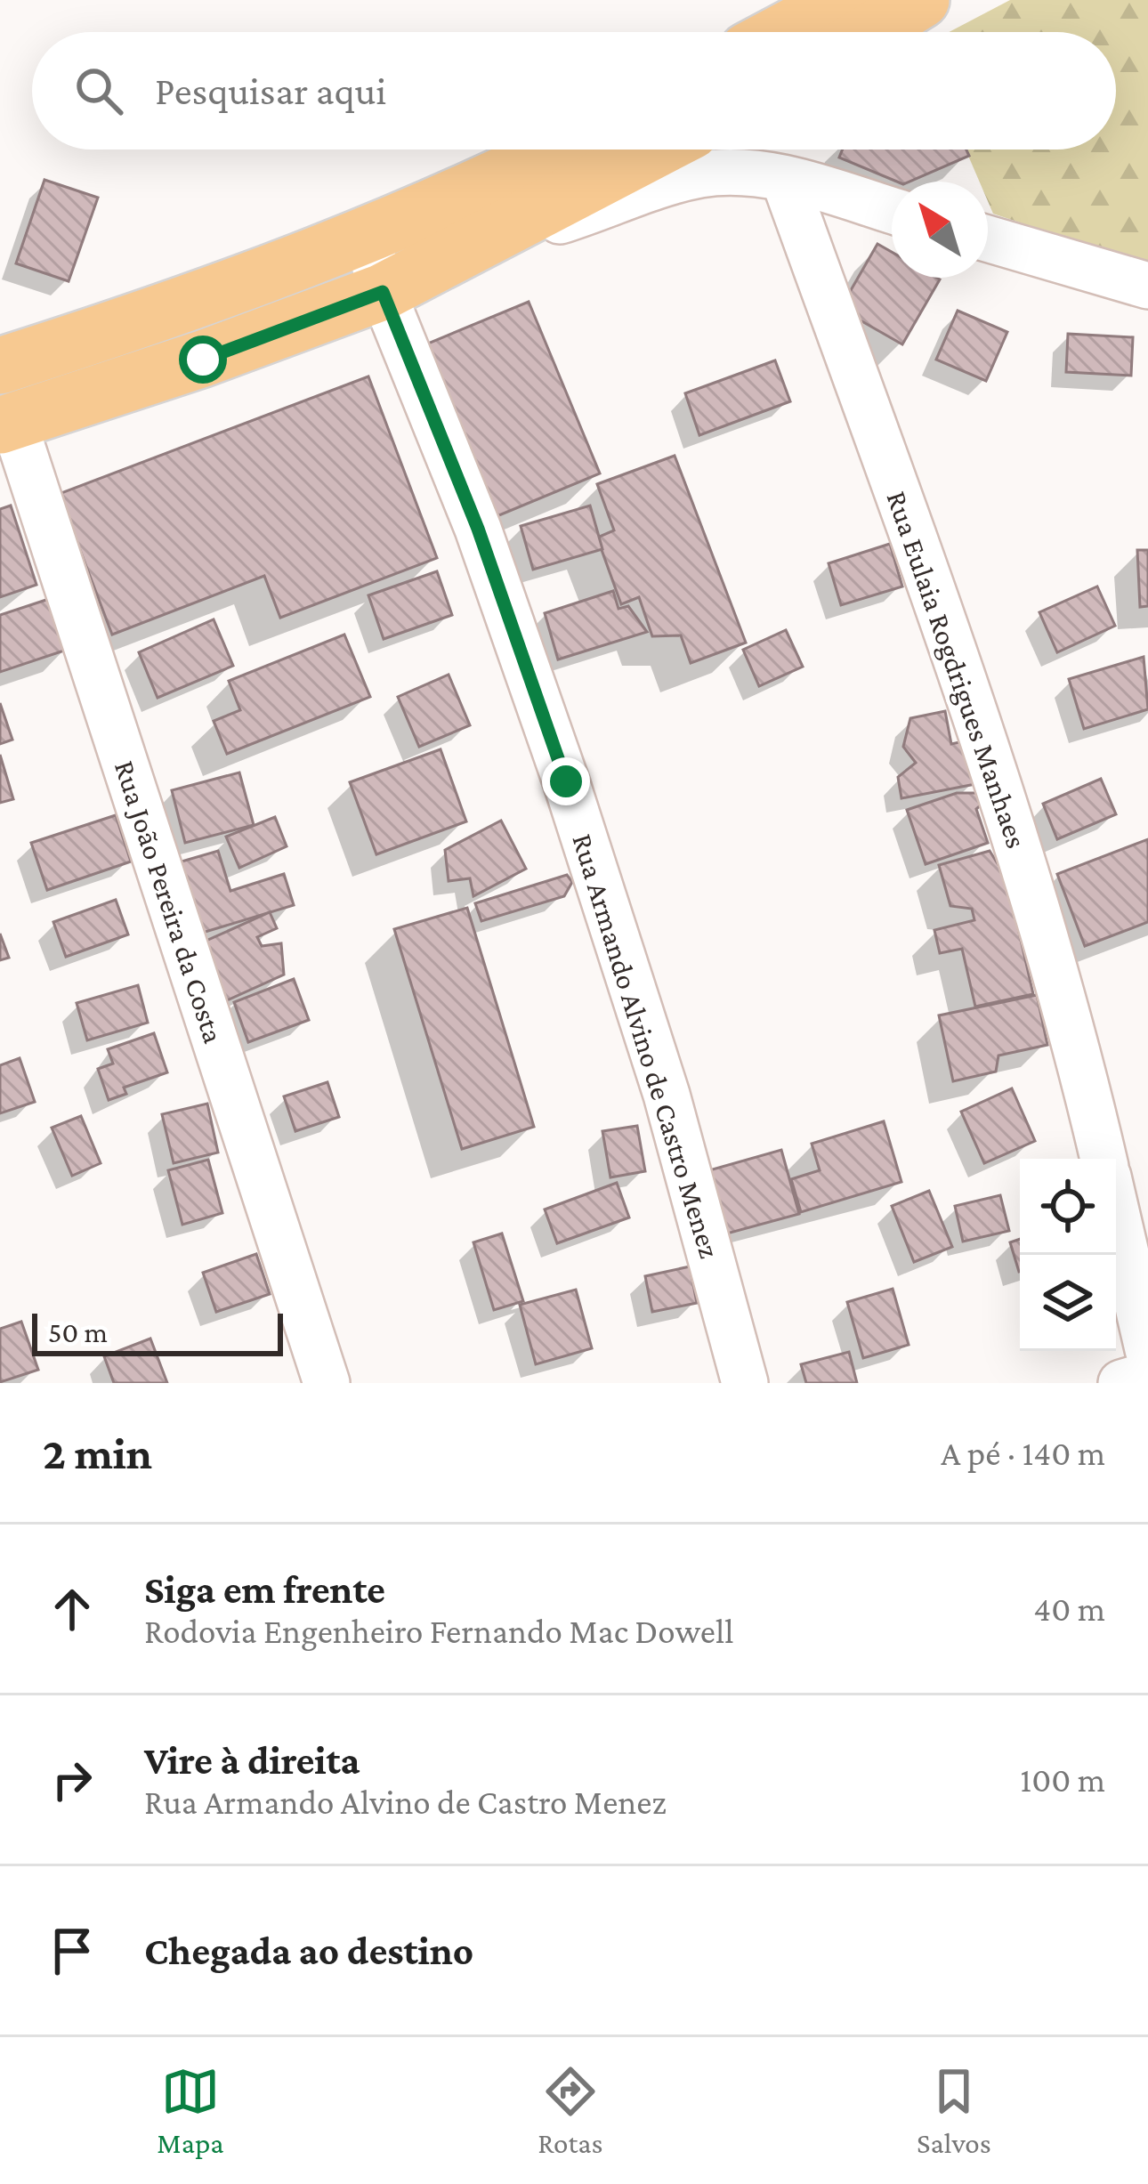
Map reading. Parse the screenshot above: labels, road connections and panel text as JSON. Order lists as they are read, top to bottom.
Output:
{
  "streets": {
    "street": ["Rua Eulaia Rogdrigues Manhaes", "Rua João Pereira da Costa", "Rua Armando Alvino de Castro Menez"]
  },
  "scale_bar": "50 m",
  "north": "top left",
  "page": {
    "search": "Pesquisar aqui",
    "scale": "50 m",
    "heading": ["2 min", "A pé · 140 m"],
    "list": [
      ["Siga em frente", "Rodovia Engenheiro Fernando Mac Dowell", "40 m"],
      ["Vire à direita", "Rua Armando Alvino de Castro Menez", "100 m"],
      "Chegada ao destino"
    ],
    "nav": ["Mapa", "Rotas", "Salvos"]
  }
}
